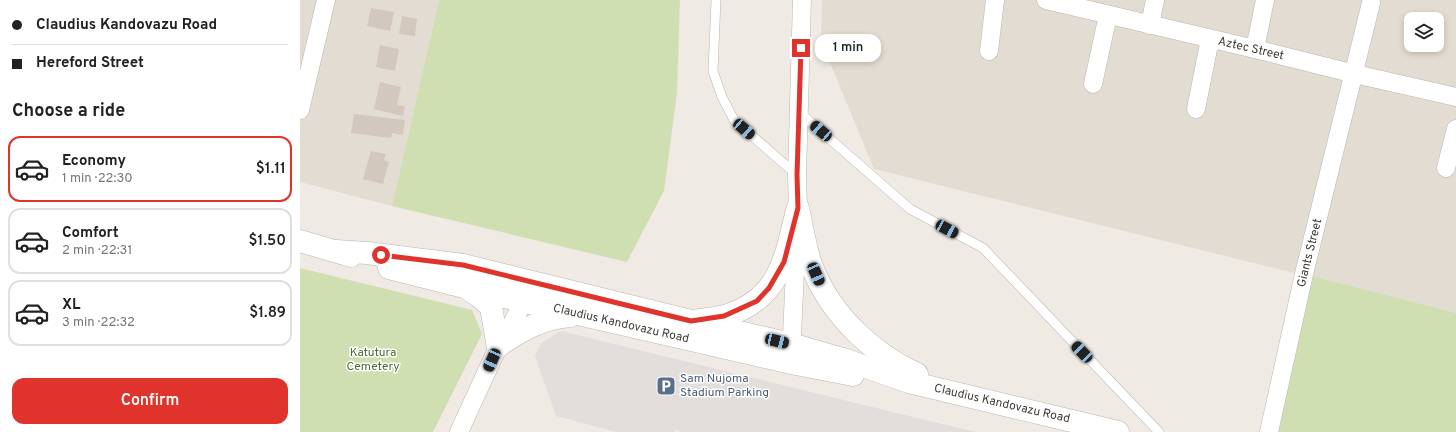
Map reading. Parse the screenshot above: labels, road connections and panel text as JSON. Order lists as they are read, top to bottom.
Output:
{
  "streets": {
    "street": ["Aztec Street", "Giants Street", "Claudius Kandovazu Road"]
  },
  "crossings": [
    ["Aztec Street", "Giants Street"]
  ],
  "parks": ["Katutura Cemetery"],
  "places": {
    "parking": ["Sam Nujoma Stadium Parking"]
  },
  "page": {
    "banner": ["Claudius Kandovazu Road", "Hereford Street"],
    "bubble": "1 min",
    "heading": "Choose a ride",
    "list": [
      {
        "name": "Economy",
        "note": "1 min · 22:30",
        "value": "$1.11"
      },
      {
        "name": "Comfort",
        "note": "2 min · 22:31",
        "value": "$1.50"
      },
      {
        "name": "XL",
        "note": "3 min · 22:32",
        "value": "$1.89"
      }
    ],
    "buttons": "Confirm"
  }
}
